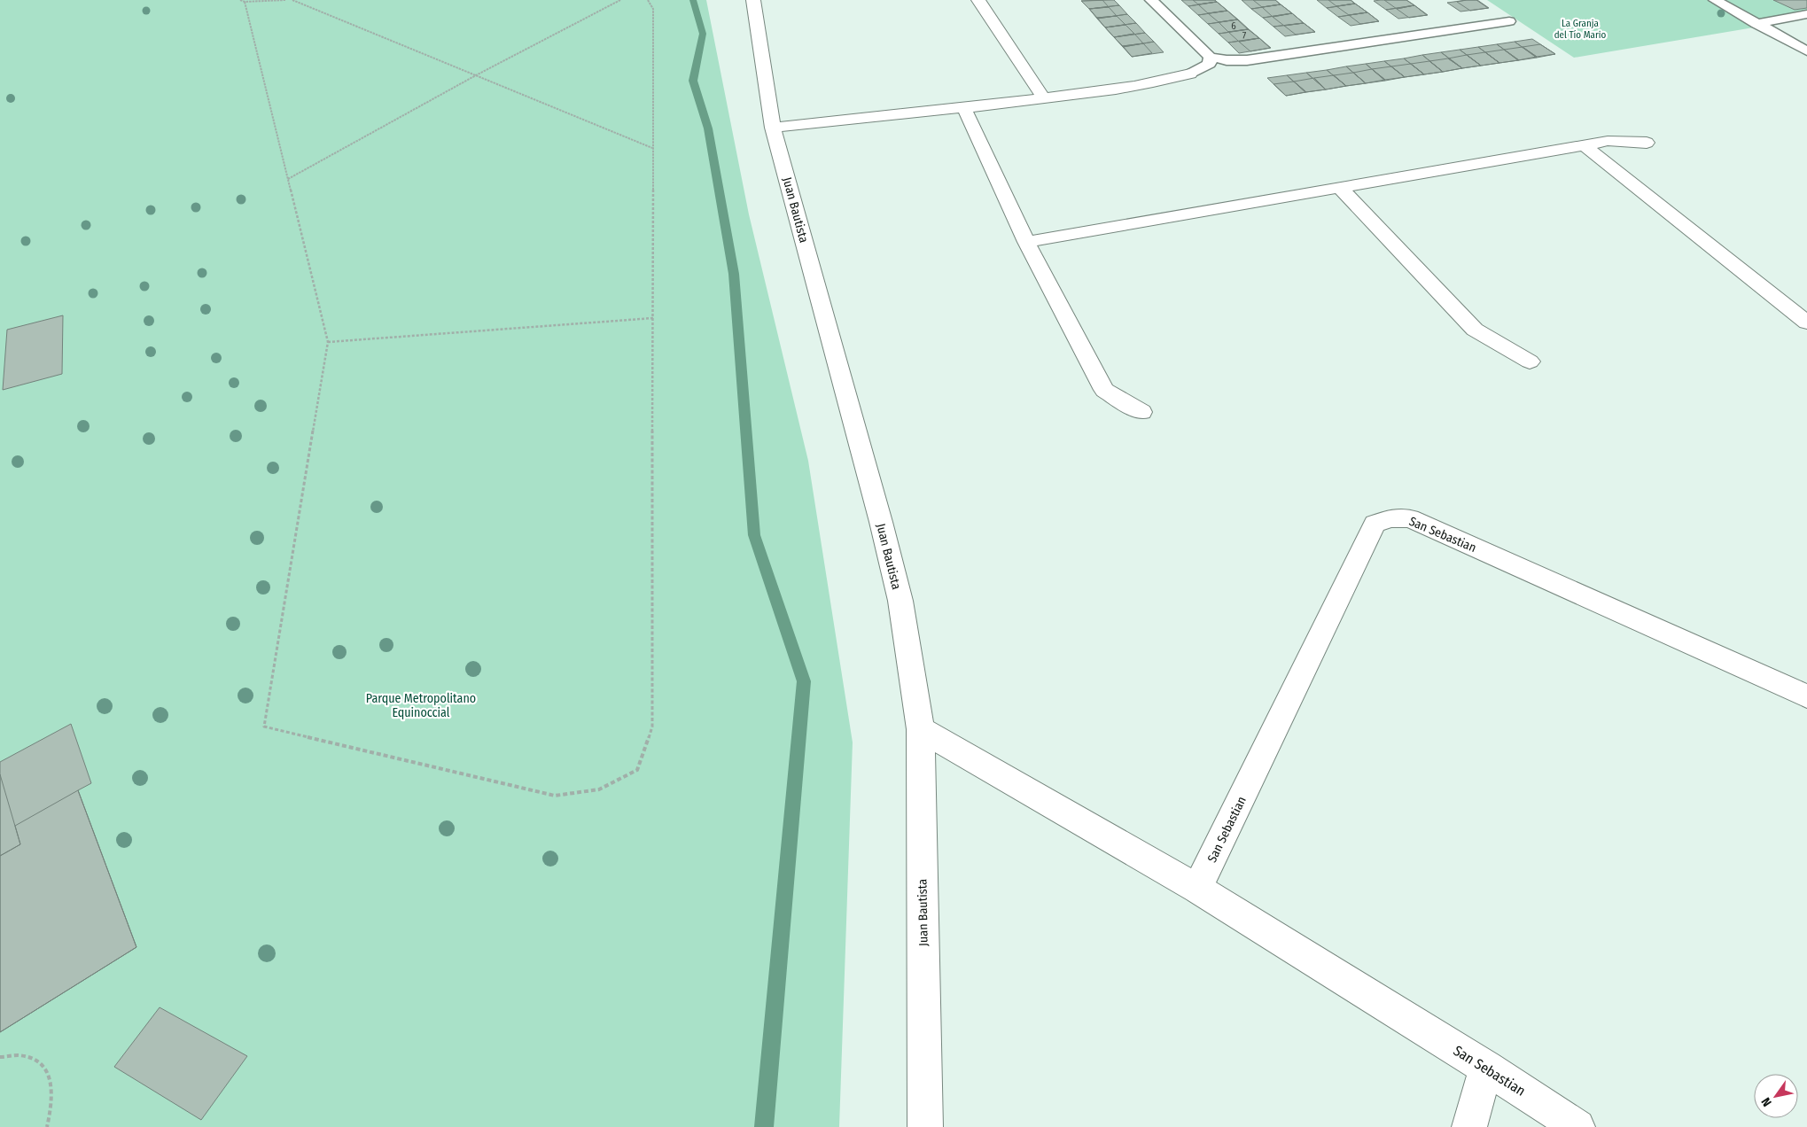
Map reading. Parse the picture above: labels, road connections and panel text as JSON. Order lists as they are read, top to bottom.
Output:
{
  "streets": {
    "street": ["Juan Bautista", "San Sebastian"]
  },
  "crossings": [
    ["Juan Bautista", "San Sebastian"]
  ],
  "parks": ["La Granja del Tío Mario", "Parque Metropolitano Equinoccial"],
  "house_numbers": ["6", "7"],
  "north": "bottom left"
}
